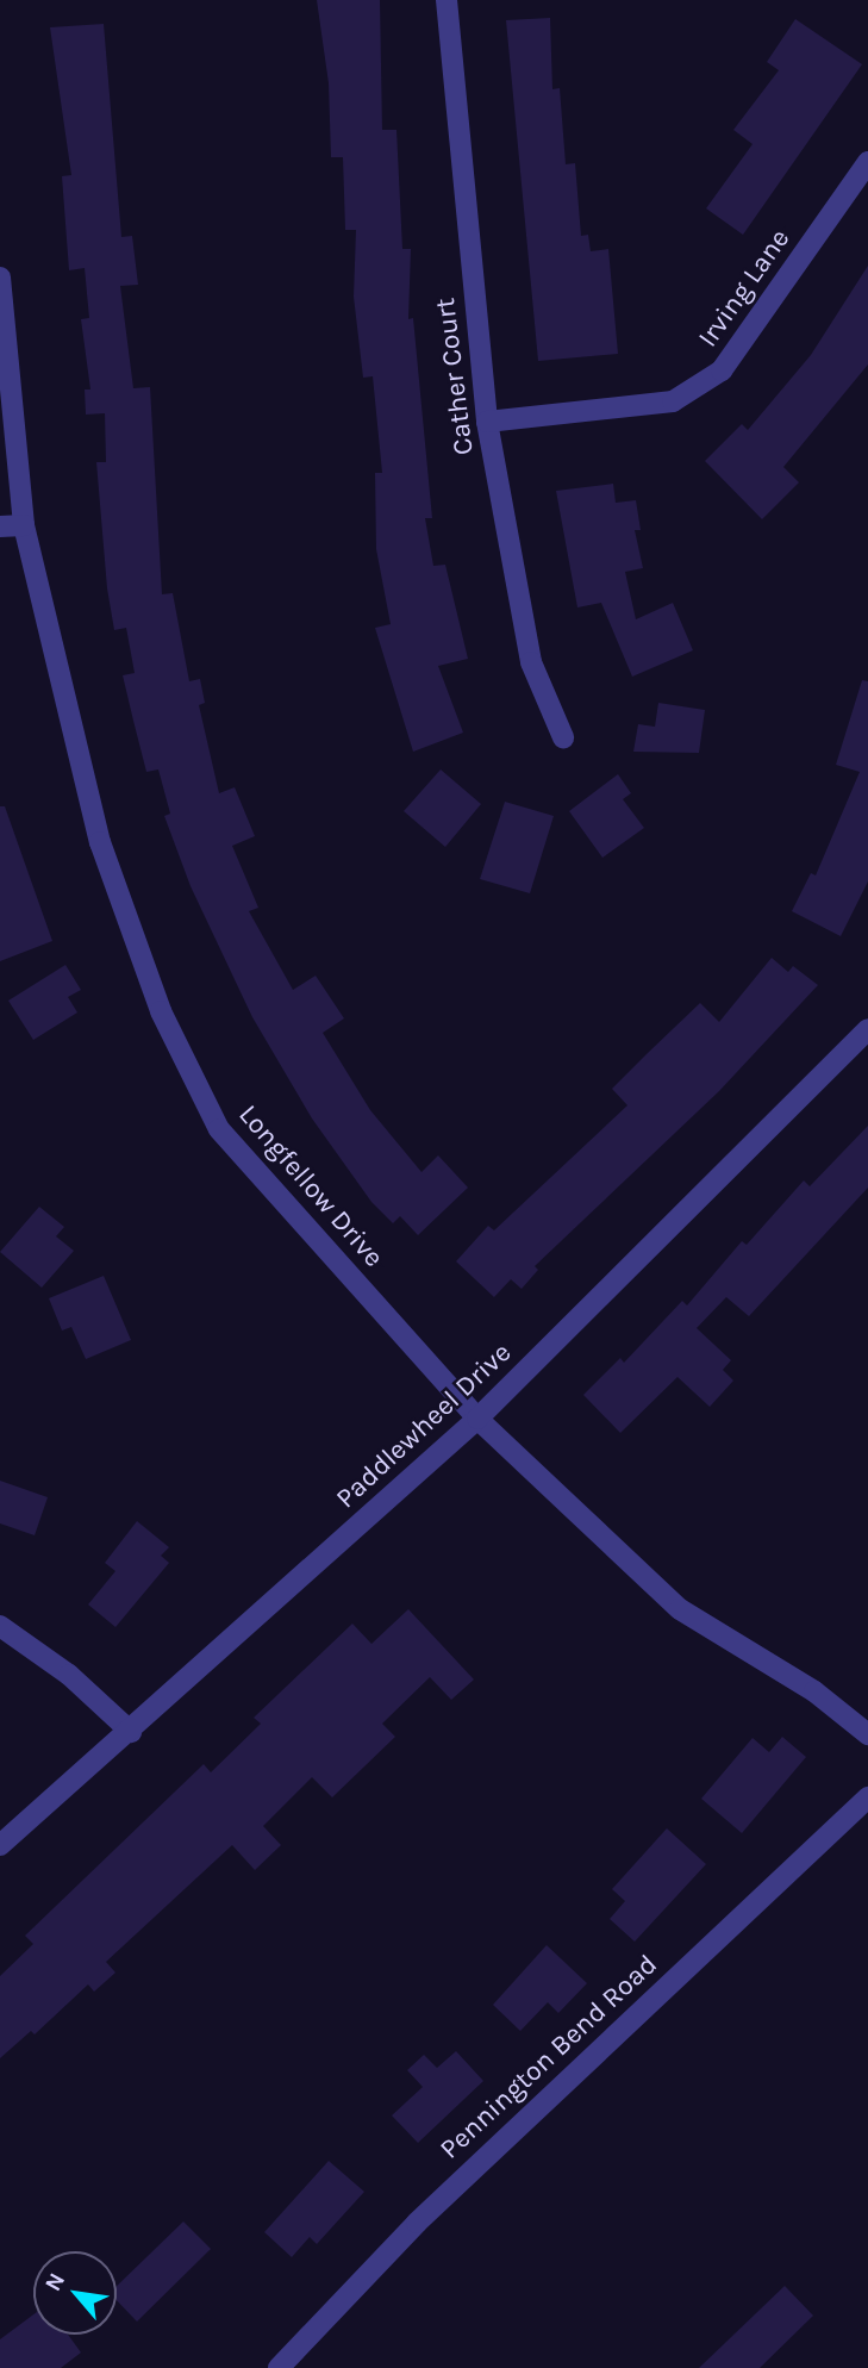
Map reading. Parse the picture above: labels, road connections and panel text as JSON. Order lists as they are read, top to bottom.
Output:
{
  "streets": {
    "street": [
      "Irving Lane",
      "Cather Court",
      "Longfellow Drive",
      "Paddlewheel Drive",
      "Pennington Bend Road"
    ]
  },
  "crossings": [
    ["Irving Lane", "Cather Court"],
    ["Longfellow Drive", "Paddlewheel Drive"]
  ],
  "north": "top left"
}
